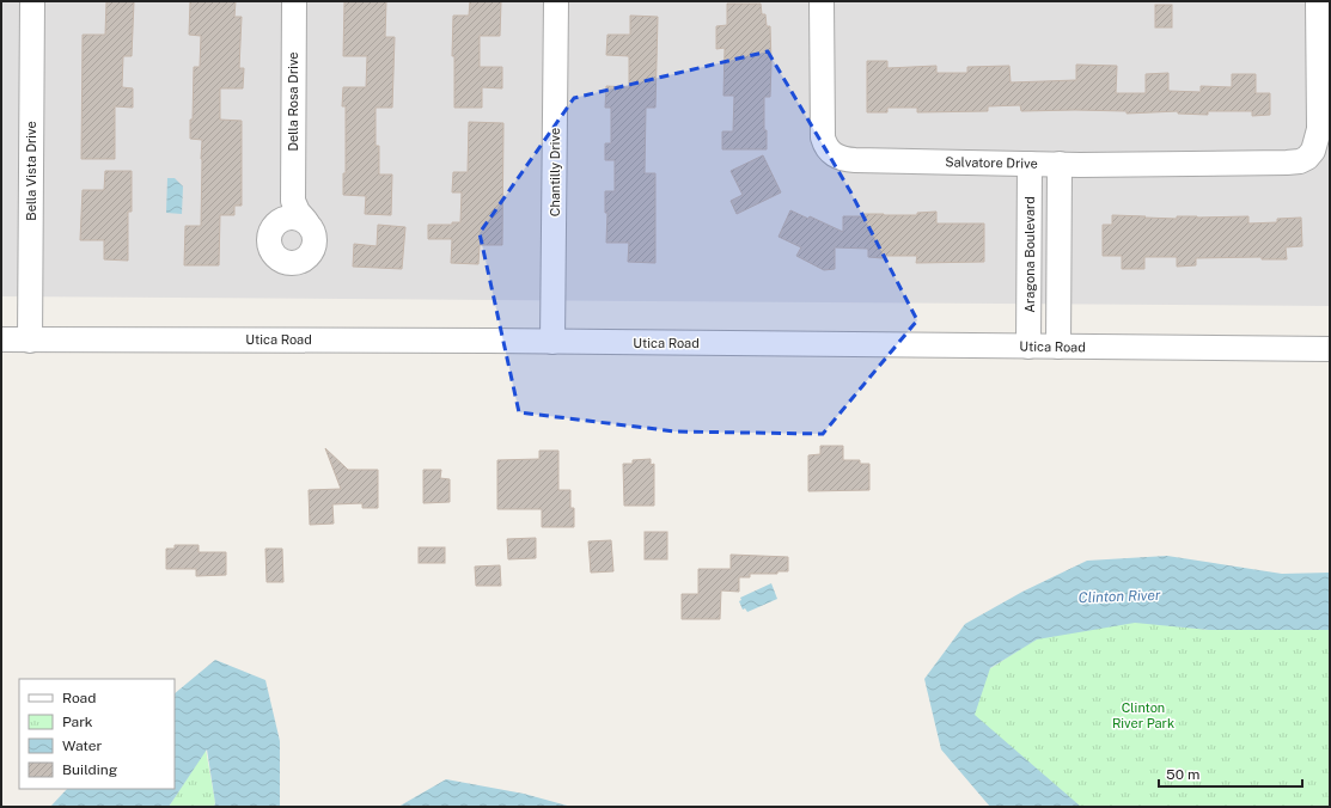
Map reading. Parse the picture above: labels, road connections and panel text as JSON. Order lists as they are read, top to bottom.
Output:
{
  "streets": {
    "street": [
      "Della Rosa Drive",
      "Salvatore Drive",
      "Bella Vista Drive",
      "Chantilly Drive",
      "Aragona Boulevard",
      "Utica Road"
    ]
  },
  "crossings": [
    ["Salvatore Drive", "Aragona Boulevard"],
    ["Bella Vista Drive", "Utica Road"],
    ["Chantilly Drive", "Utica Road"],
    ["Aragona Boulevard", "Utica Road"]
  ],
  "water": ["Clinton River"],
  "parks": ["Clinton River Park"],
  "legend": [
    "Road",
    "Park",
    "Water",
    "Building"
  ],
  "scale_bar": "50 m"
}
